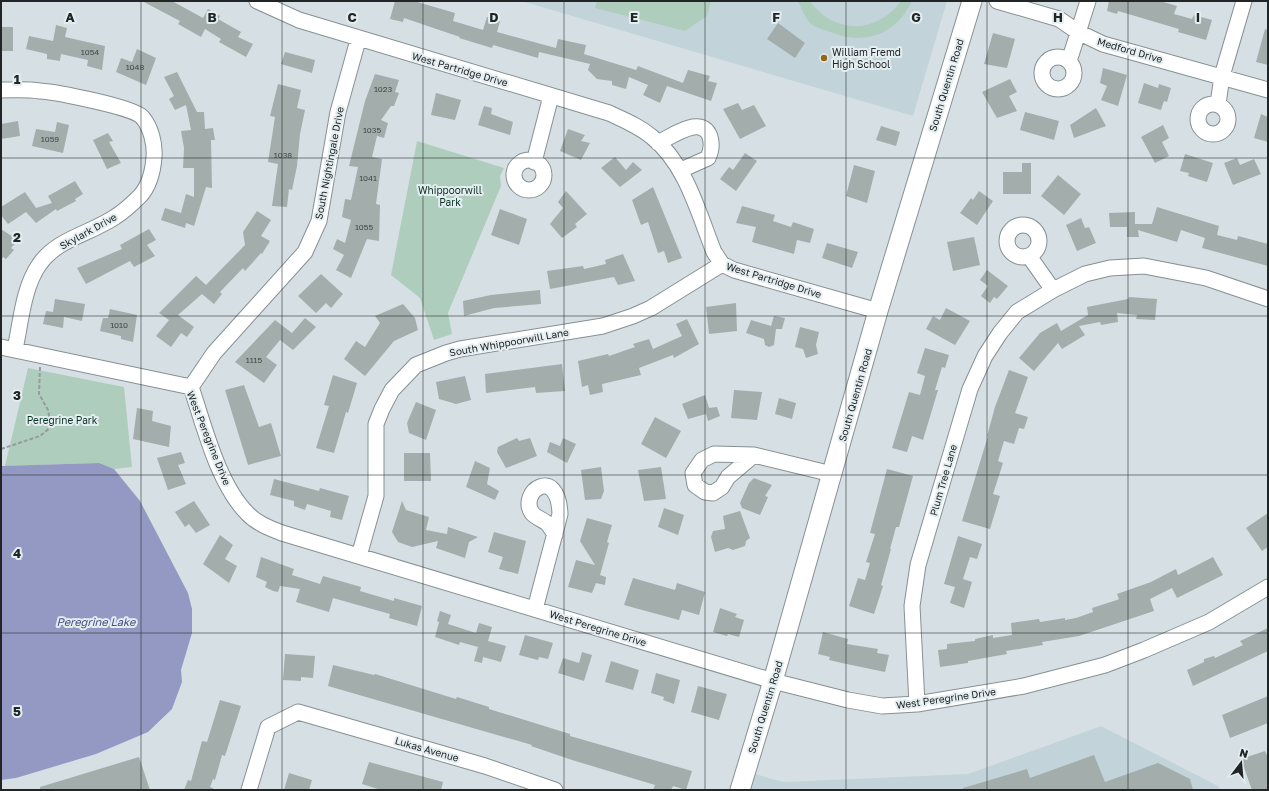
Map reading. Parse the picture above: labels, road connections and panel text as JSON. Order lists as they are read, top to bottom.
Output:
{
  "streets": {
    "main road": ["South Quentin Road"],
    "street": [
      "Medford Drive",
      "West Partridge Drive",
      "South Nightingale Drive",
      "Skylark Drive",
      "South Whippoorwill Lane",
      "West Peregrine Drive",
      "Plum Tree Lane",
      "Lukas Avenue"
    ]
  },
  "crossings": [
    ["West Partridge Drive", "South Quentin Road"],
    ["West Partridge Drive", "South Nightingale Drive"],
    ["West Partridge Drive", "South Whippoorwill Lane"],
    ["South Quentin Road", "West Peregrine Drive"],
    ["South Nightingale Drive", "West Peregrine Drive"],
    ["Skylark Drive", "West Peregrine Drive"],
    ["South Whippoorwill Lane", "West Peregrine Drive"],
    ["West Peregrine Drive", "Plum Tree Lane"]
  ],
  "water": ["Peregrine Lake"],
  "parks": ["Whippoorwill Park", "Peregrine Park"],
  "places": ["William Fremd High School"],
  "house_numbers": [
    "1054",
    "1048",
    "1023",
    "1035",
    "1059",
    "1038",
    "1041",
    "1055",
    "1010",
    "1115"
  ],
  "north": "top",
  "grid": {
    "columns": [
      "A",
      "B",
      "C",
      "D",
      "E",
      "F",
      "G",
      "H",
      "I"
    ],
    "rows": [
      "1",
      "2",
      "3",
      "4",
      "5"
    ]
  }
}
